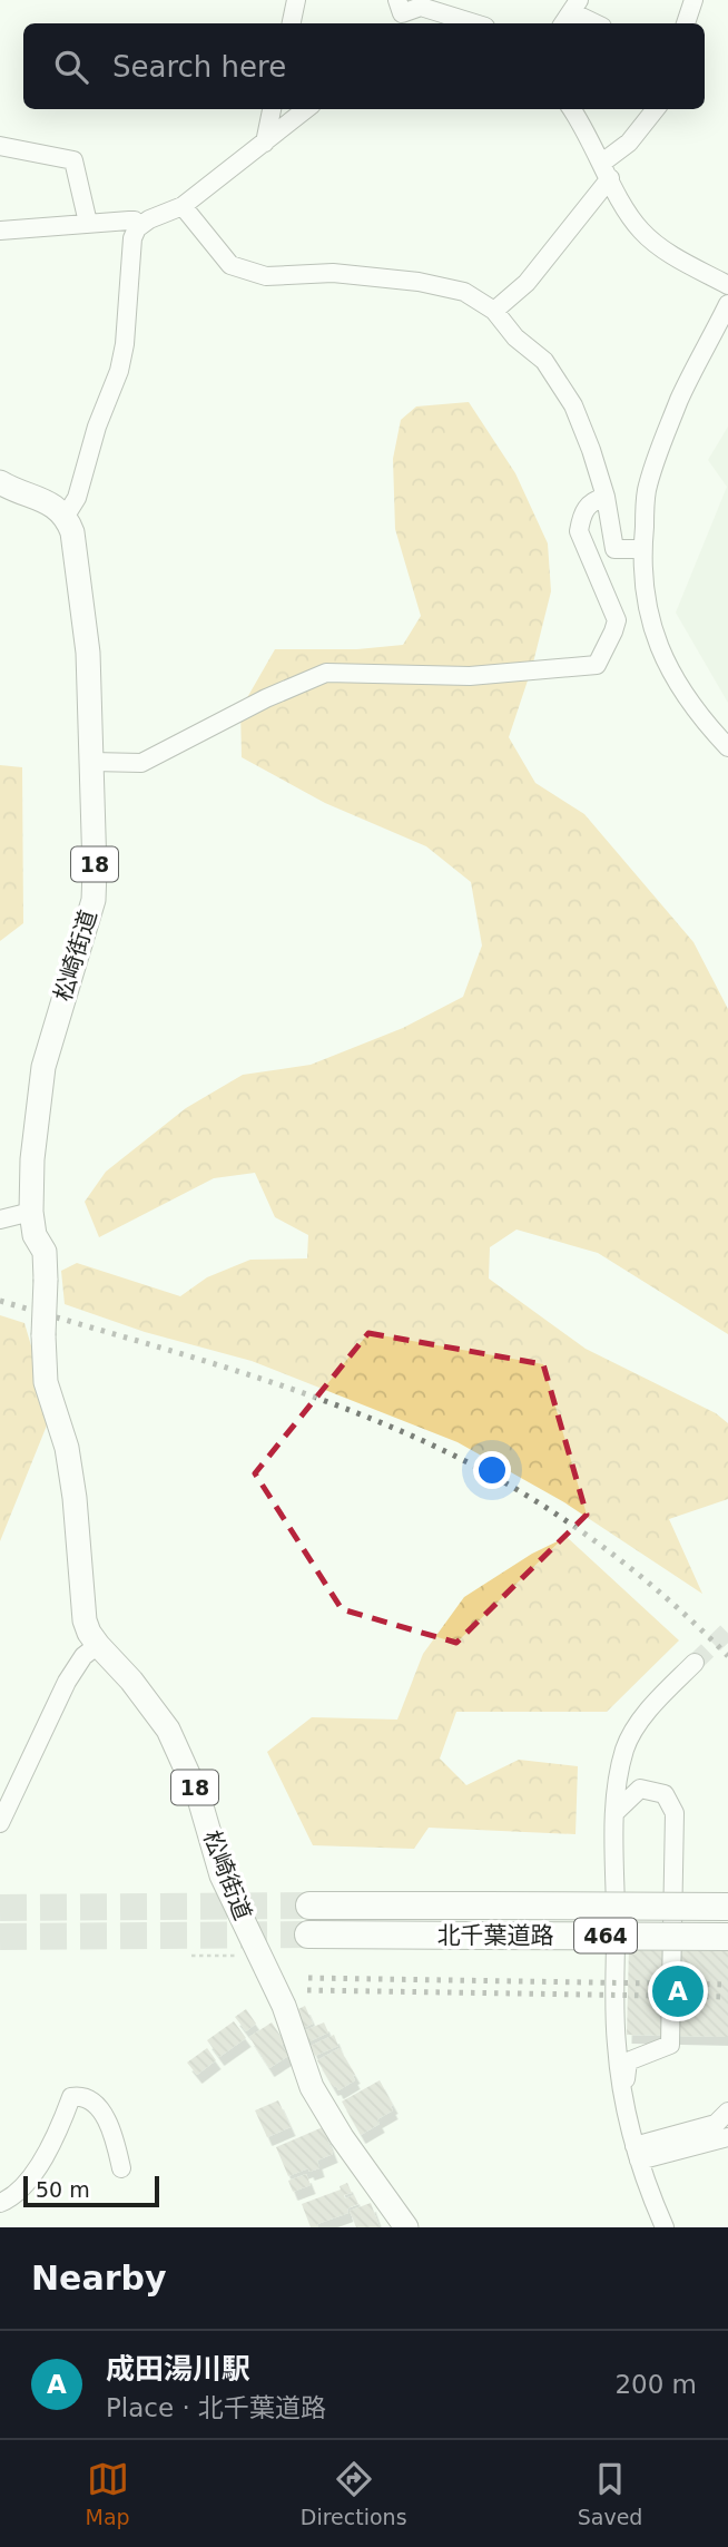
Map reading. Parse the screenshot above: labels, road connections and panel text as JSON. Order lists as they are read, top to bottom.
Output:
{
  "streets": {
    "highway": ["北千葉道路", "464"],
    "main road": ["18", "松崎街道"]
  },
  "scale_bar": "50 m",
  "page": {
    "search": "Search here",
    "pins": "A",
    "scale": "50 m",
    "heading": "Nearby",
    "list": [
      {
        "mark": "A",
        "name": "成田湯川駅",
        "note": "Place · 北千葉道路",
        "value": "200 m"
      }
    ],
    "nav": ["Map", "Directions", "Saved"]
  }
}
